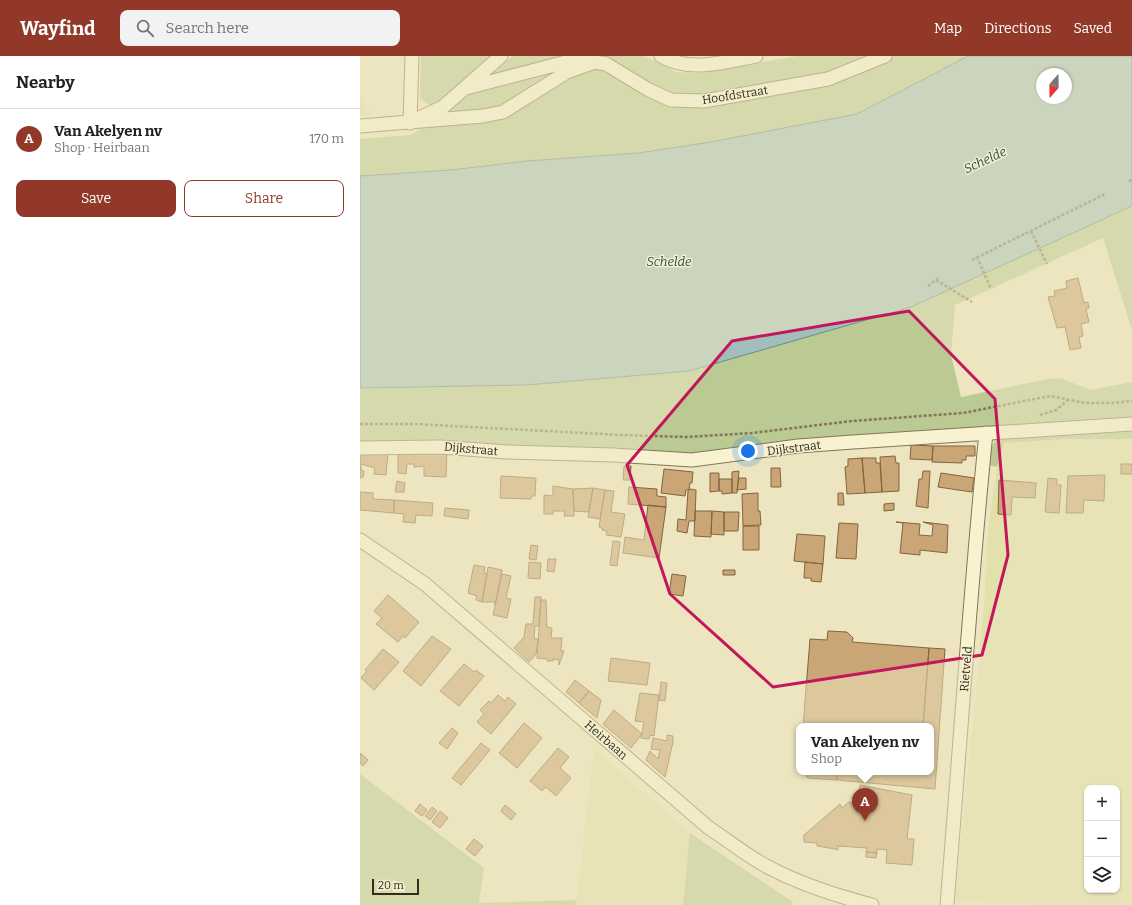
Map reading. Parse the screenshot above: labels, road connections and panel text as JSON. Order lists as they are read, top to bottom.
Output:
{
  "streets": {
    "street": [
      "Hoofdstraat",
      "Dijkstraat",
      "Rietveld",
      "Heirbaan"
    ]
  },
  "crossings": [
    ["Dijkstraat", "Rietveld"]
  ],
  "water": ["Schelde"],
  "scale_bar": "20 m",
  "north": "bottom",
  "page": {
    "header": "Wayfind",
    "search": "Search here",
    "nav": ["Map", "Directions", "Saved"],
    "heading": "Nearby",
    "list": [
      {
        "mark": "A",
        "name": "Van Akelyen nv",
        "note": "Shop · Heirbaan",
        "value": "170 m"
      }
    ],
    "buttons": ["Save", "Share"],
    "popup": ["Van Akelyen nv", "Shop"],
    "map_buttons": ["+", "−"],
    "pins": "A",
    "scale": "20 m"
  }
}
